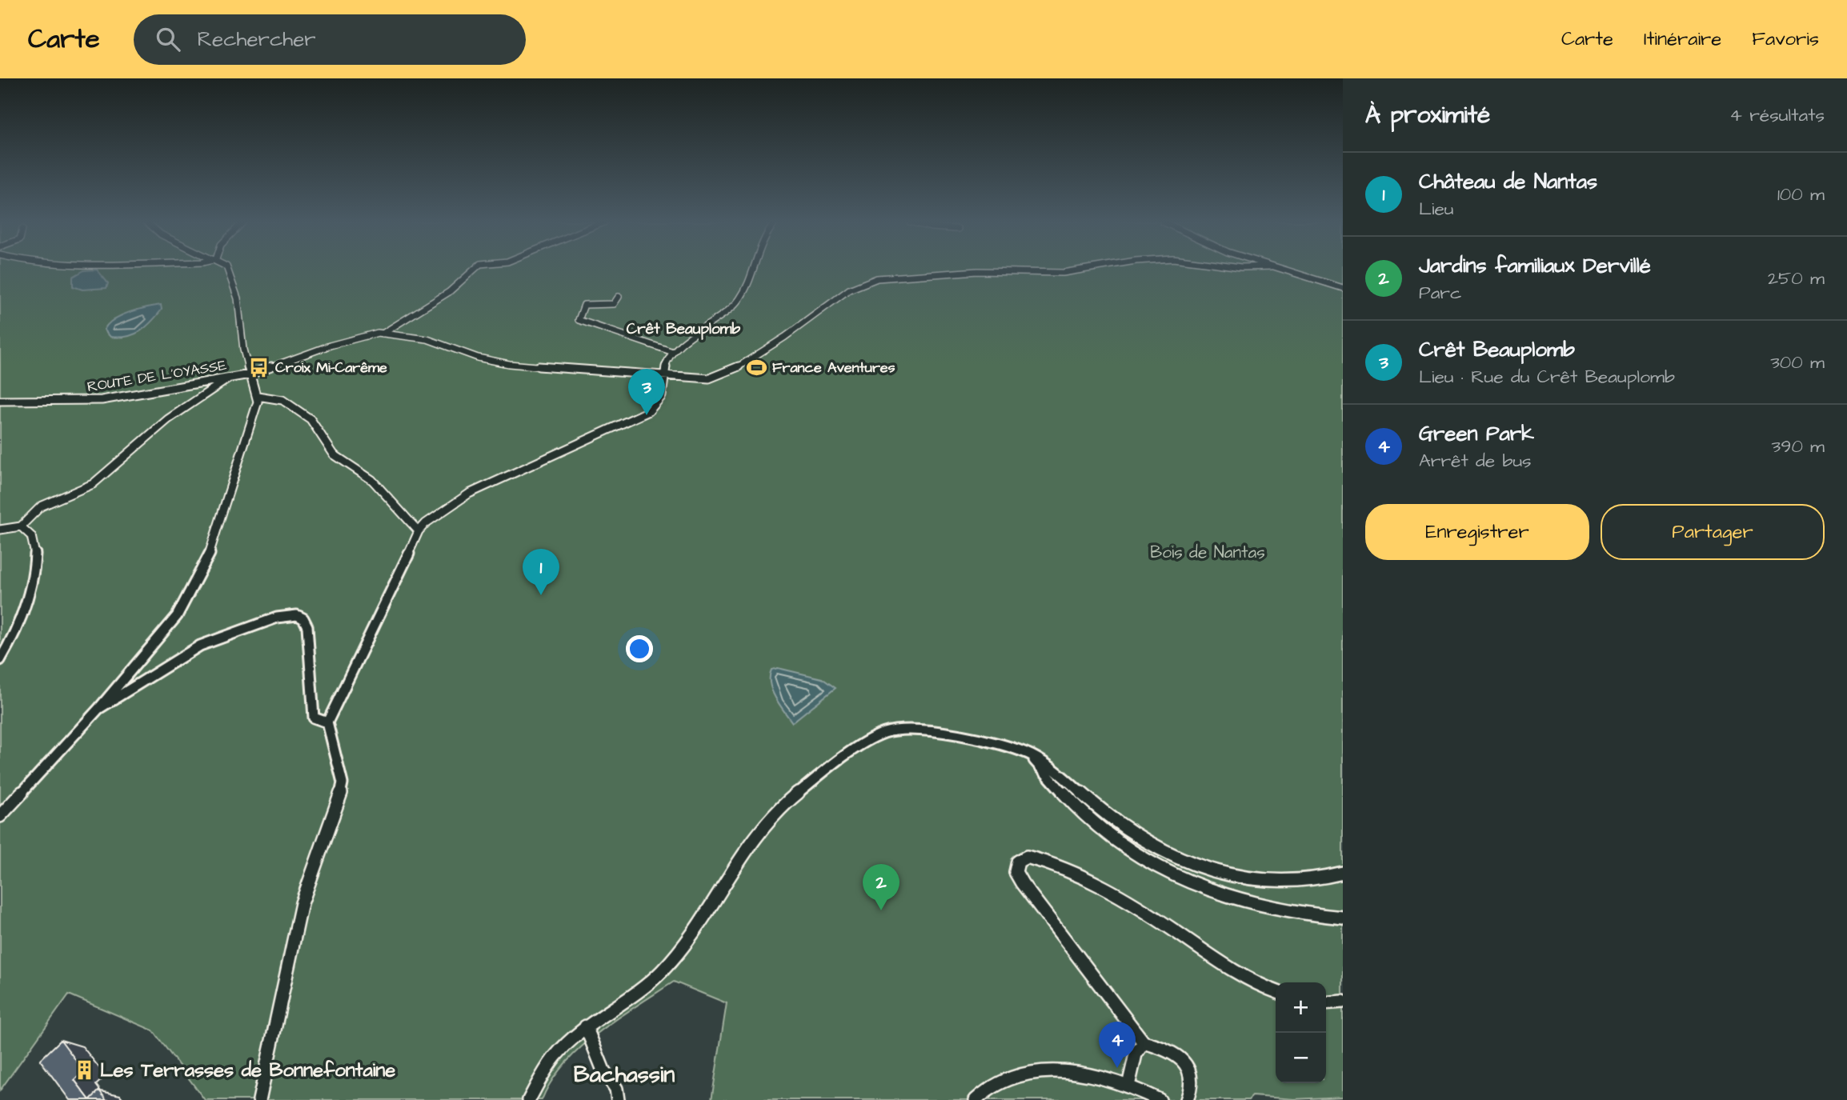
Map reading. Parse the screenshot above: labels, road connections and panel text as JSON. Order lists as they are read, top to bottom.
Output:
{
  "streets": {
    "street": ["ROUTE DE L'OYASSE"]
  },
  "districts": ["Crêt Beauplomb", "Bachassin"],
  "parks": ["Bois de Nantas"],
  "places": {
    "bus stop": ["Croix Mi-Carême"],
    "sports": ["France Aventures"],
    "building": ["Les Terrasses de Bonnefontaine"]
  },
  "page": {
    "header": "Carte",
    "search": "Rechercher",
    "nav": ["Carte", "Itinéraire", "Favoris"],
    "heading": ["À proximité", "4 résultats"],
    "list": [
      {
        "mark": "1",
        "name": "Château de Nantas",
        "note": "Lieu",
        "value": "100 m"
      },
      {
        "mark": "2",
        "name": "Jardins familiaux Dervillé",
        "note": "Parc",
        "value": "250 m"
      },
      {
        "mark": "3",
        "name": "Crêt Beauplomb",
        "note": "Lieu · Rue du Crêt Beauplomb",
        "value": "300 m"
      },
      {
        "mark": "4",
        "name": "Green Park",
        "note": "Arrêt de bus",
        "value": "390 m"
      }
    ],
    "pins": [
      "3",
      "1",
      "2",
      "4"
    ],
    "buttons": ["Enregistrer", "Partager"],
    "map_buttons": ["+", "−"]
  }
}
